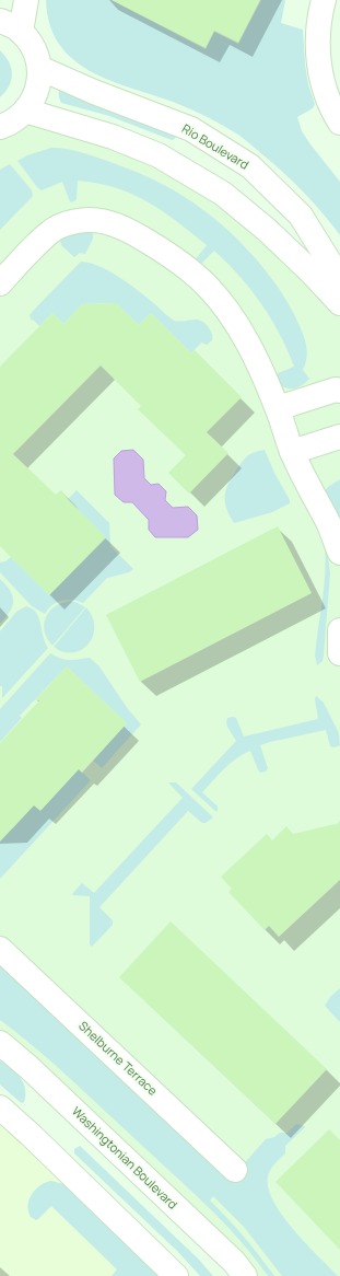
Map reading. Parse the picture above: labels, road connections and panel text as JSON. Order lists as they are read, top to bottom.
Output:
{
  "streets": {
    "street": ["Rio Boulevard", "Shelburne Terrace", "Washingtonian Boulevard"]
  }
}
